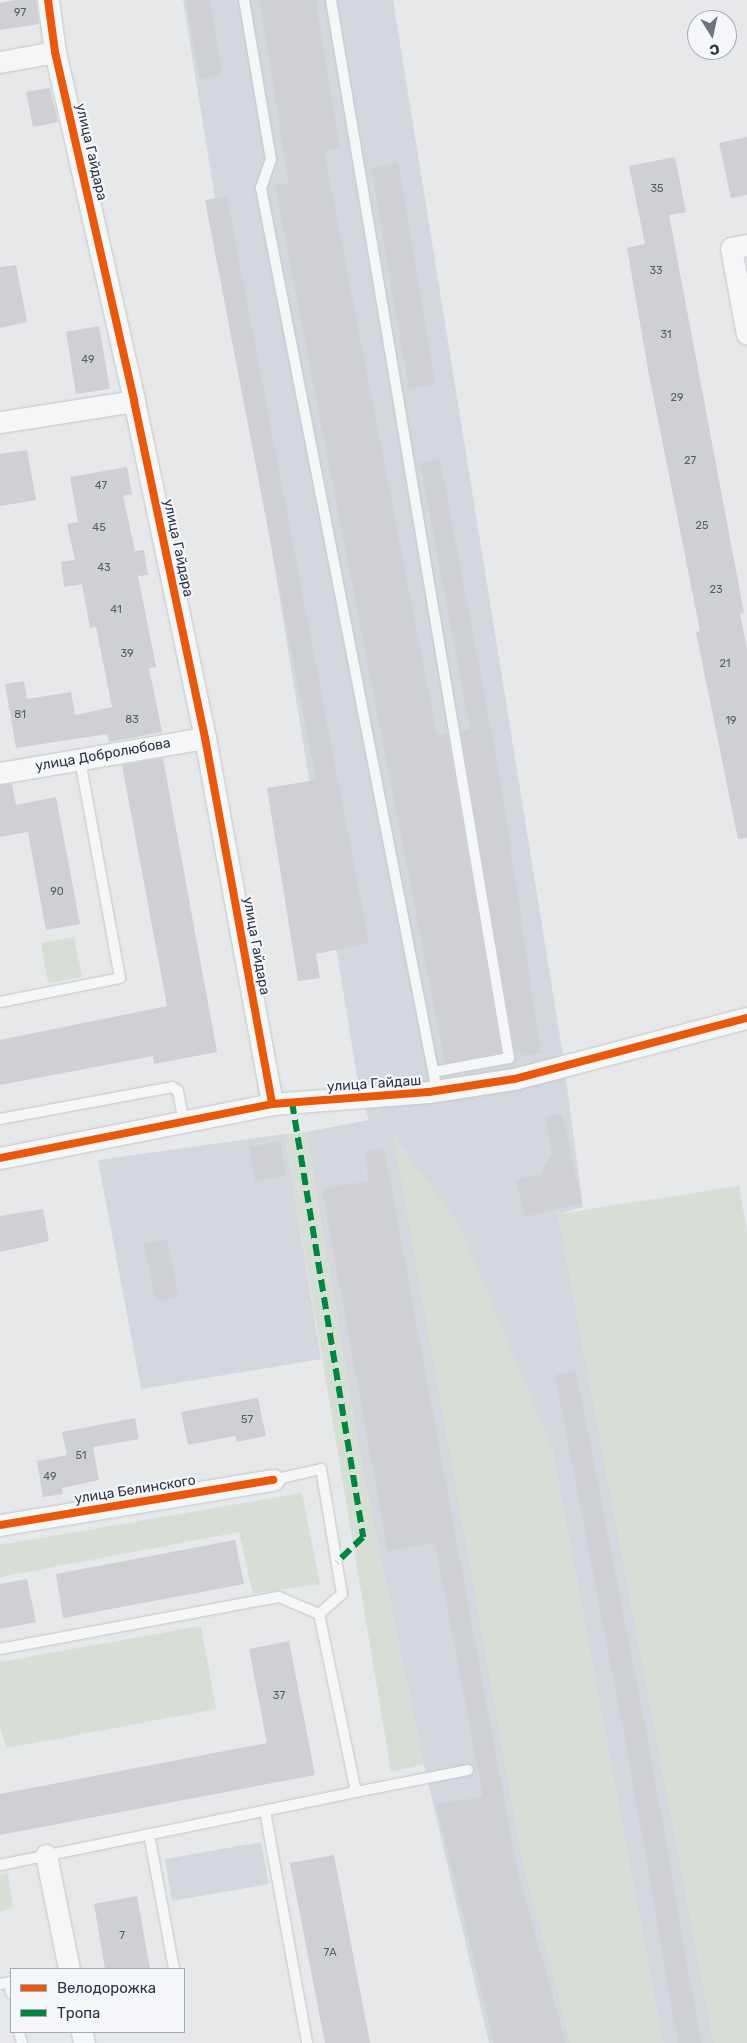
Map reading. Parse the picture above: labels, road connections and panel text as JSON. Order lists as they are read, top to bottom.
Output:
{
  "streets": {
    "street": [
      "улица Гайдара",
      "улица Добролюбова",
      "улица Гайдаш",
      "улица Белинского"
    ]
  },
  "crossings": [
    ["улица Гайдара", "улица Добролюбова"],
    ["улица Гайдара", "улица Гайдаш"]
  ],
  "house_numbers": [
    "97",
    "35",
    "33",
    "31",
    "49",
    "29",
    "27",
    "47",
    "25",
    "45",
    "43",
    "23",
    "41",
    "39",
    "21",
    "81",
    "83",
    "19",
    "90",
    "57",
    "51",
    "49",
    "37",
    "7",
    "7А"
  ],
  "legend": ["Велодорожка", "Тропа"],
  "north": "bottom"
}
